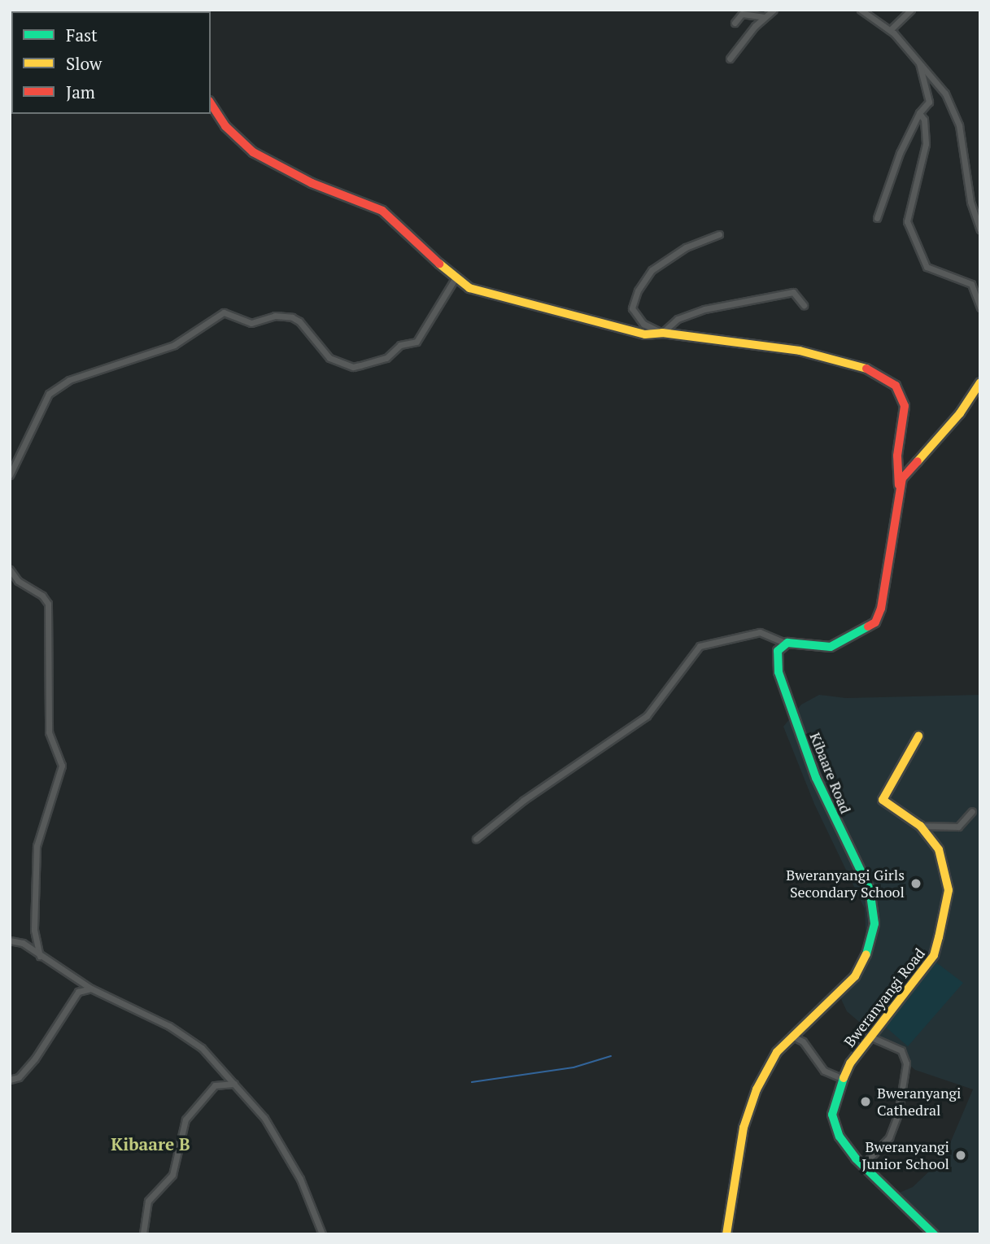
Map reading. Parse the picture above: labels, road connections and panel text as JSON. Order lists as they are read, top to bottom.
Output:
{
  "streets": {
    "street": ["Kibaare Road", "Bweranyangi Road"]
  },
  "districts": ["Kibaare B"],
  "places": ["Bweranyangi Girls Secondary School", "Bweranyangi Cathedral", "Bweranyangi Junior School"],
  "legend": ["Fast", "Slow", "Jam"]
}
